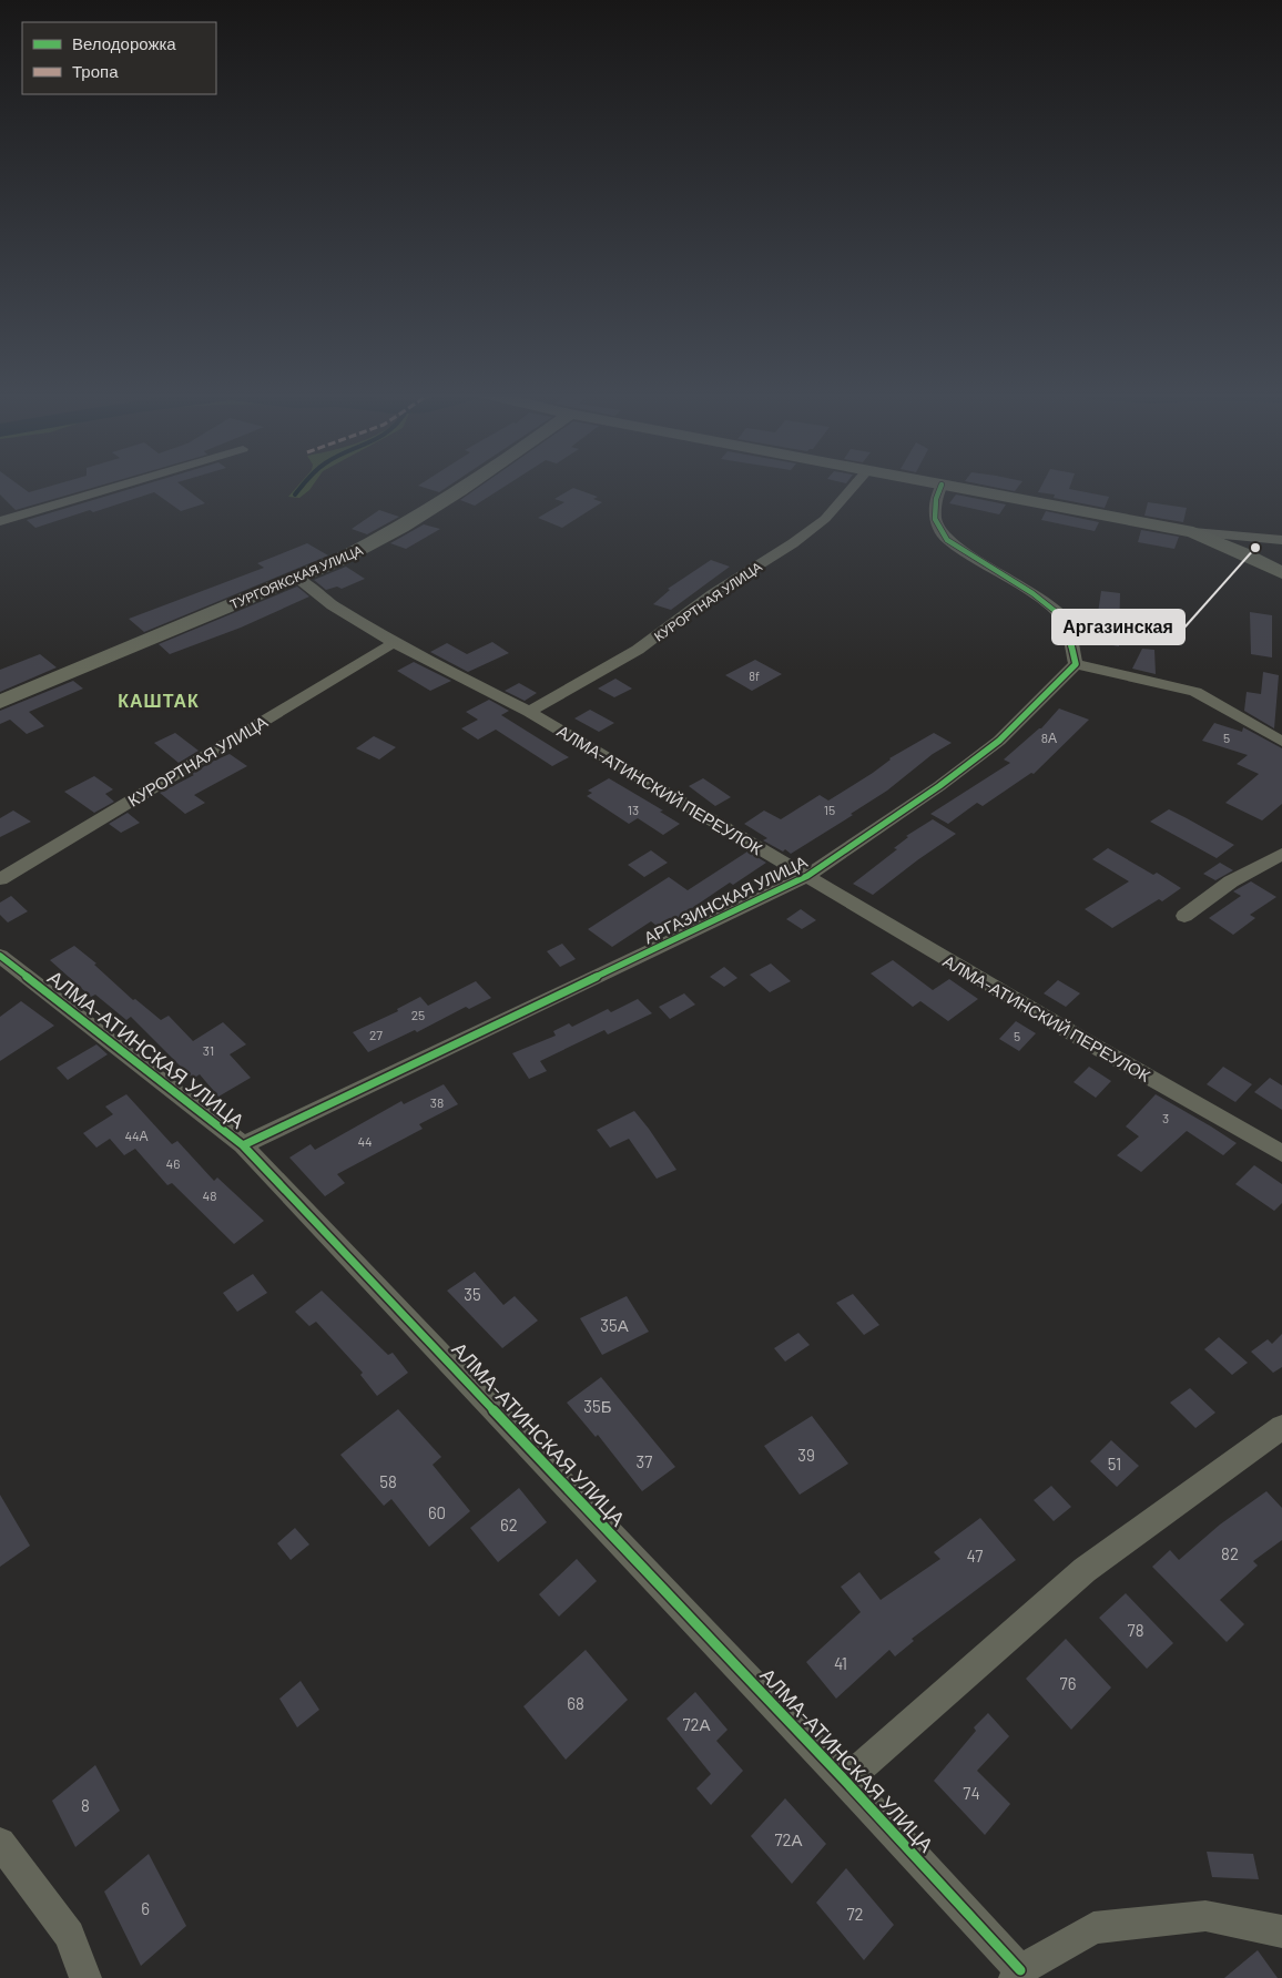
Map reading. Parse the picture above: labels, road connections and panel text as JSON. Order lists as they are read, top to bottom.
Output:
{
  "streets": {
    "main road": ["ТУРГОЯКСКАЯ УЛИЦА"],
    "street": [
      "КУРОРТНАЯ УЛИЦА",
      "АЛМА-АТИНСКИЙ ПЕРЕУЛОК",
      "АРГАЗИНСКАЯ УЛИЦА",
      "АЛМА-АТИНСКАЯ УЛИЦА"
    ]
  },
  "crossings": [
    ["ТУРГОЯКСКАЯ УЛИЦА", "АЛМА-АТИНСКИЙ ПЕРЕУЛОК"],
    ["КУРОРТНАЯ УЛИЦА", "АЛМА-АТИНСКИЙ ПЕРЕУЛОК"],
    ["АЛМА-АТИНСКИЙ ПЕРЕУЛОК", "АРГАЗИНСКАЯ УЛИЦА"],
    ["АРГАЗИНСКАЯ УЛИЦА", "АЛМА-АТИНСКАЯ УЛИЦА"]
  ],
  "districts": ["КАШТАК"],
  "places": ["Аргазинская"],
  "house_numbers": [
    "8f",
    "8А",
    "5",
    "13",
    "15",
    "25",
    "27",
    "5",
    "31",
    "38",
    "3",
    "44А",
    "44",
    "46",
    "48",
    "35",
    "35А",
    "35Б",
    "39",
    "37",
    "51",
    "58",
    "60",
    "62",
    "82",
    "47",
    "78",
    "41",
    "76",
    "68",
    "72А",
    "74",
    "8",
    "72А",
    "6",
    "72"
  ],
  "legend": ["Велодорожка", "Тропа"]
}
